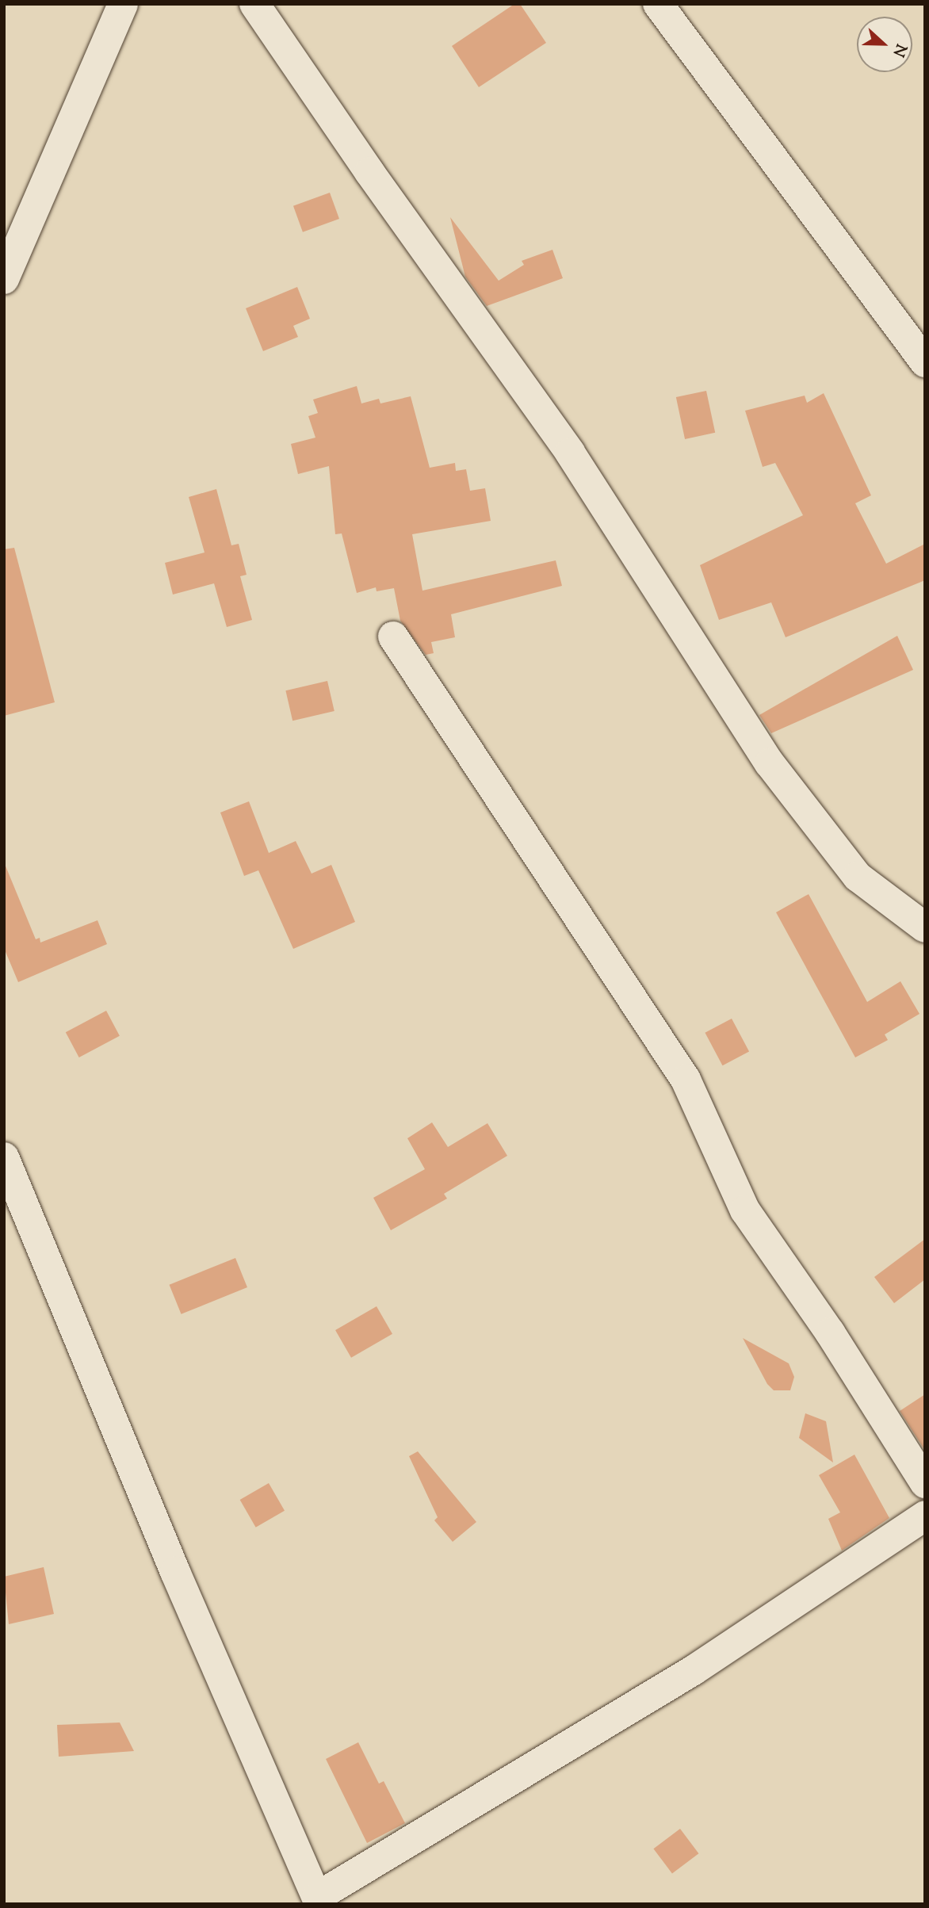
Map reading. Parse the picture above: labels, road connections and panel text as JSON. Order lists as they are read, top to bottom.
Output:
{
  "north": "right"
}
